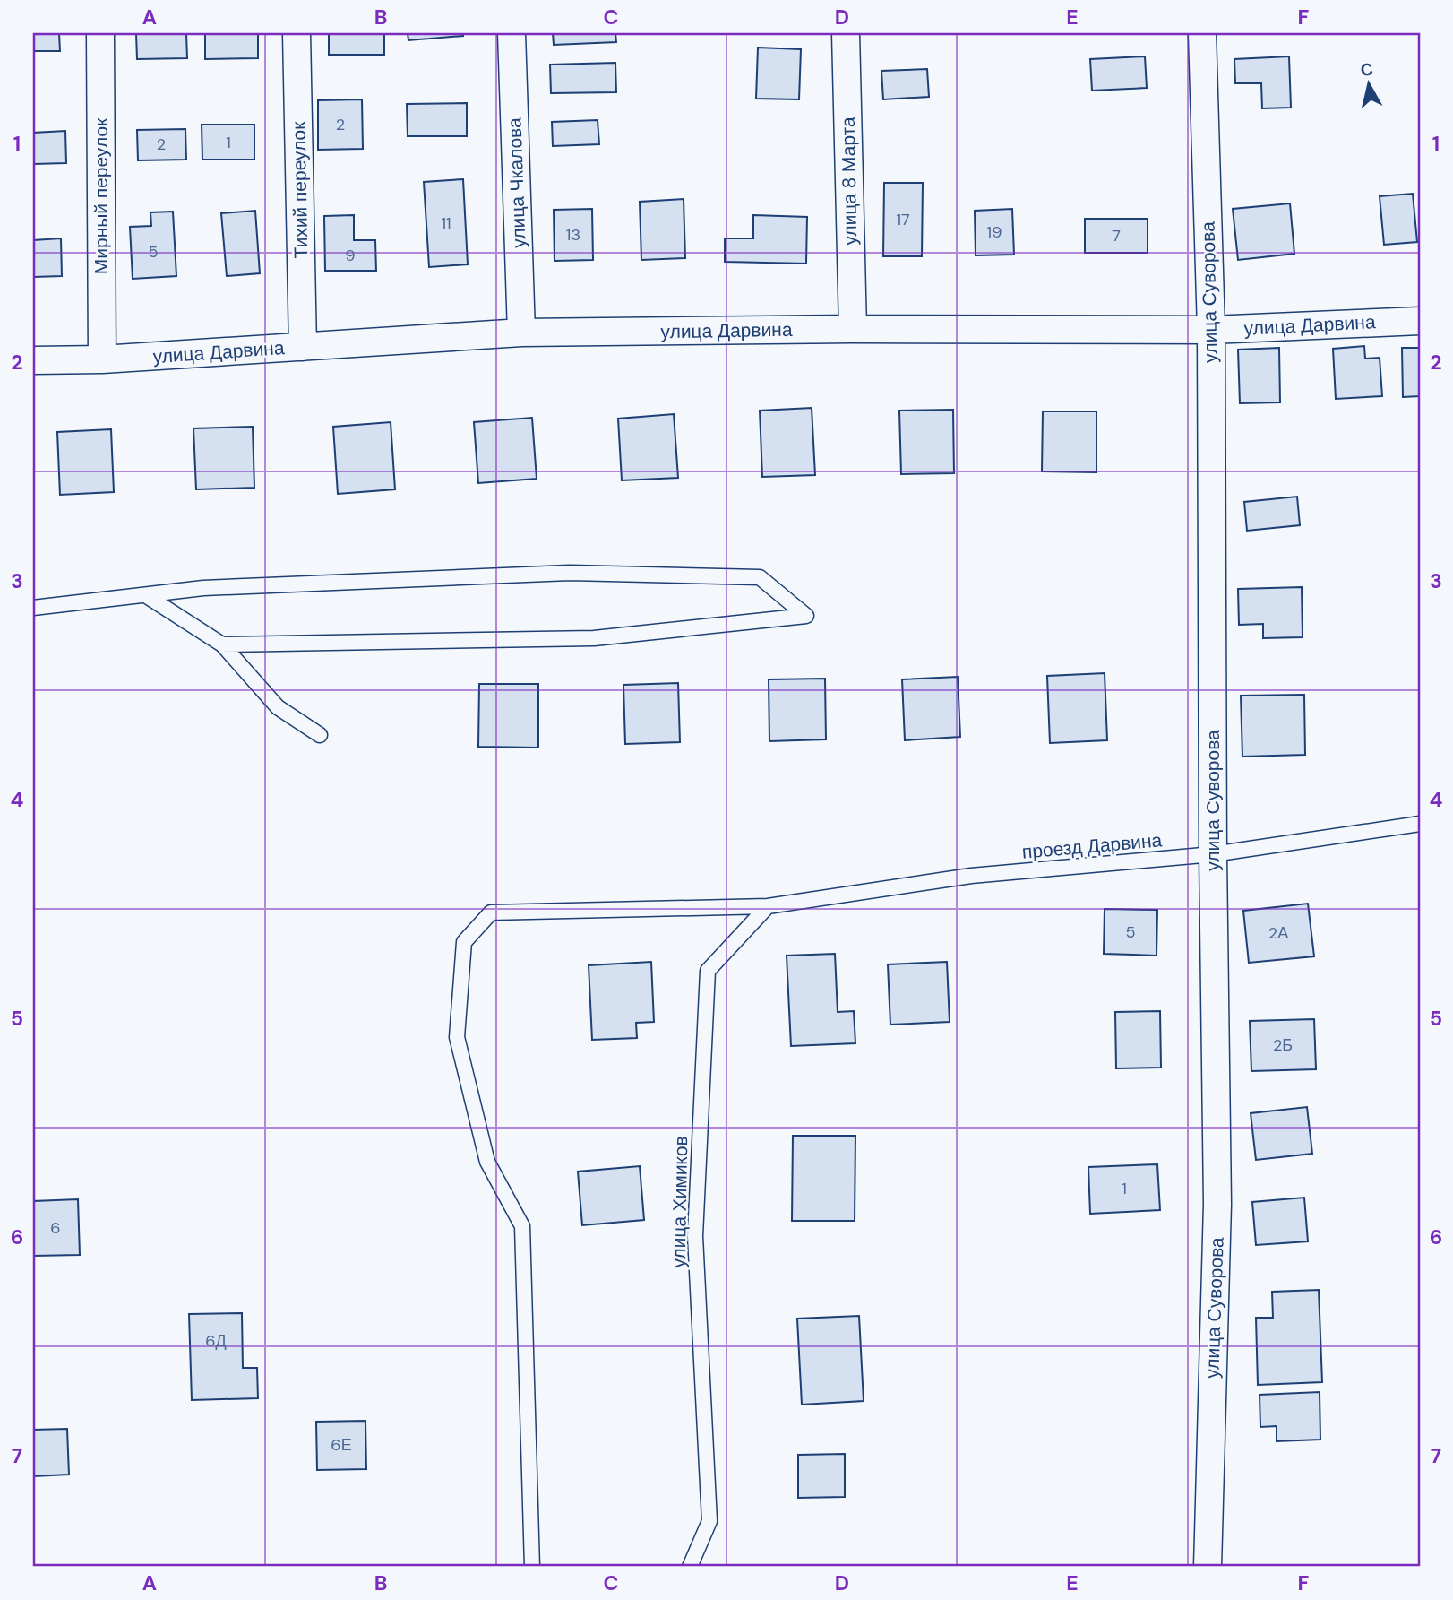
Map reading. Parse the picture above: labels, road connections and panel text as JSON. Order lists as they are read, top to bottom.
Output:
{
  "streets": {
    "street": [
      "улица 8 Марта",
      "улица Чкалова",
      "Тихий переулок",
      "Мирный переулок",
      "улица Суворова",
      "улица Дарвина"
    ],
    "lane": ["проезд Дарвина", "улица Химиков"]
  },
  "crossings": [
    ["улица 8 Марта", "улица Дарвина"],
    ["улица Чкалова", "улица Дарвина"],
    ["Тихий переулок", "улица Дарвина"],
    ["Мирный переулок", "улица Дарвина"],
    ["улица Суворова", "улица Дарвина"],
    ["улица Суворова", "проезд Дарвина"],
    ["проезд Дарвина", "улица Химиков"]
  ],
  "house_numbers": [
    "2",
    "1",
    "2",
    "17",
    "11",
    "19",
    "13",
    "7",
    "5",
    "9",
    "5",
    "2А",
    "2Б",
    "1",
    "6",
    "6Д",
    "6Е"
  ],
  "north": "top",
  "grid": {
    "columns": [
      "A",
      "B",
      "C",
      "D",
      "E",
      "F"
    ],
    "rows": [
      "1",
      "2",
      "3",
      "4",
      "5",
      "6",
      "7"
    ]
  }
}
